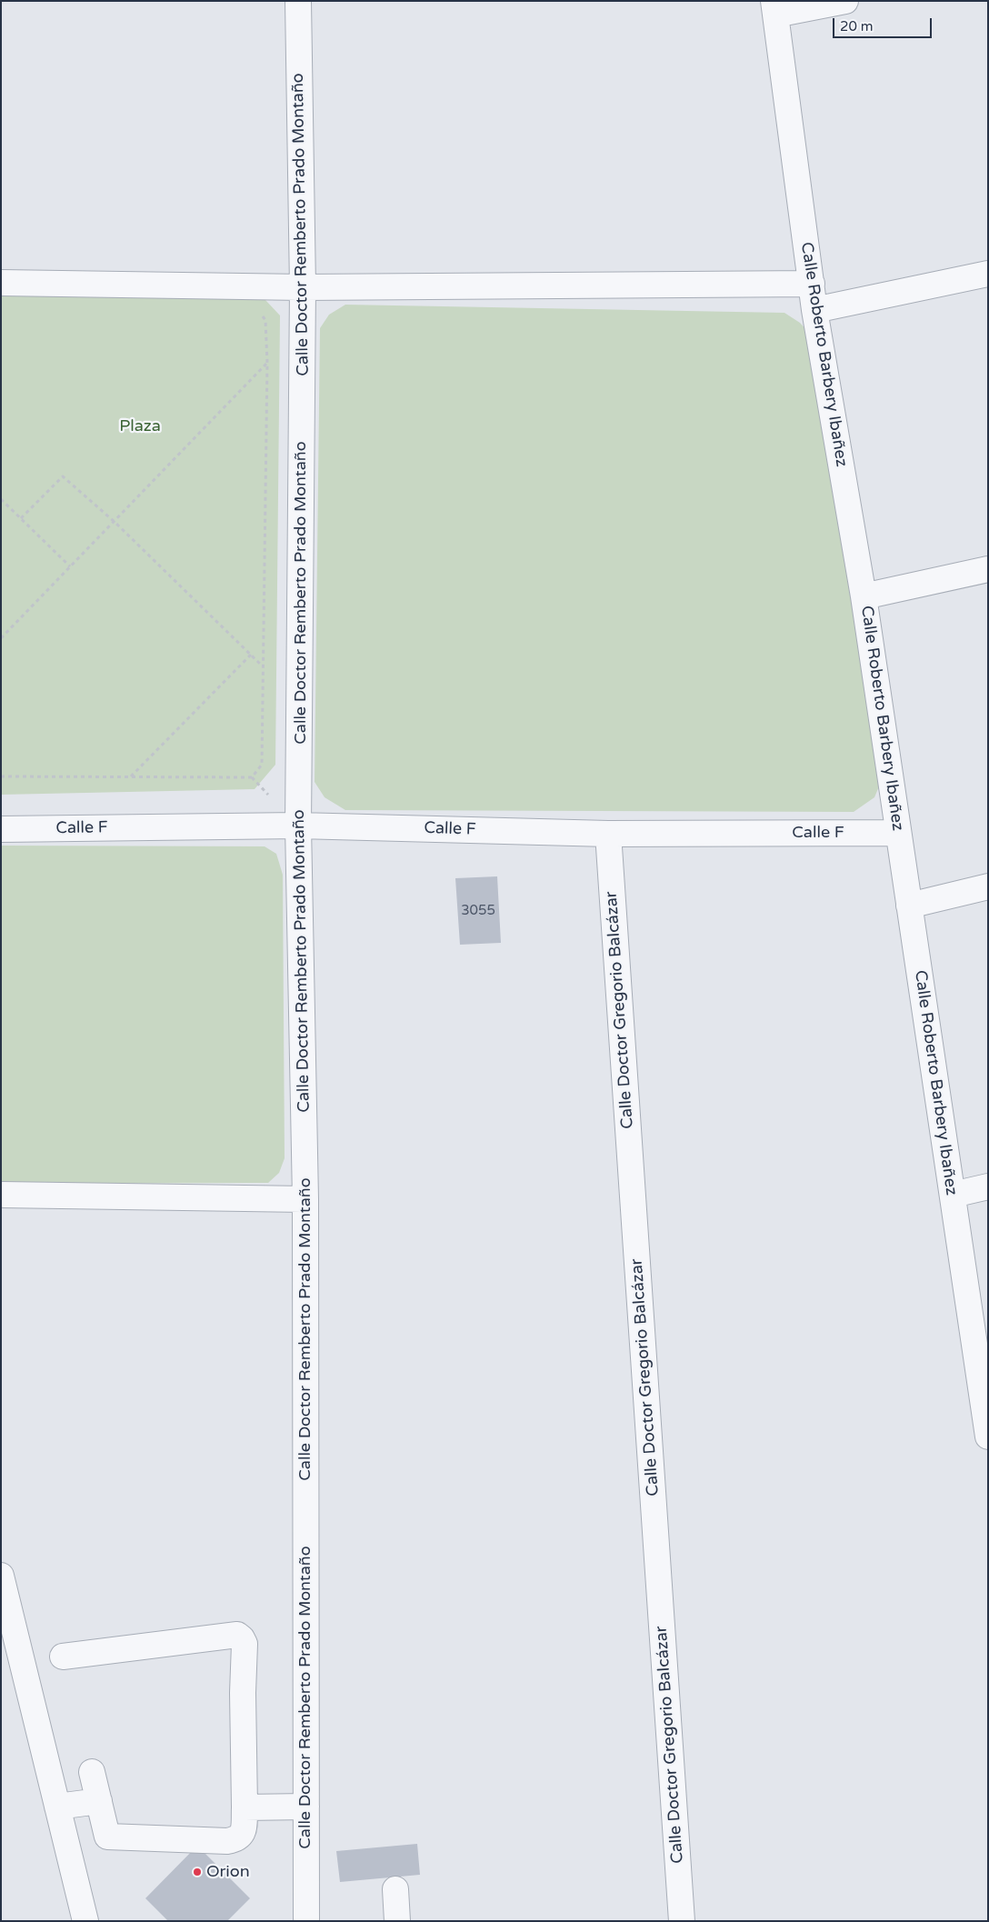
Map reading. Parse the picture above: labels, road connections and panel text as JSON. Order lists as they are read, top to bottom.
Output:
{
  "streets": {
    "street": [
      "Calle Doctor Remberto Prado Montaño",
      "Calle Roberto Barbery Ibañez",
      "Calle F",
      "Calle Doctor Gregorio Balcázar"
    ]
  },
  "crossings": [
    ["Calle Doctor Remberto Prado Montaño", "Calle F"],
    ["Calle Roberto Barbery Ibañez", "Calle F"],
    ["Calle F", "Calle Doctor Gregorio Balcázar"]
  ],
  "parks": ["Plaza"],
  "places": ["Orion"],
  "house_numbers": ["3055"],
  "scale_bar": "20 m"
}
